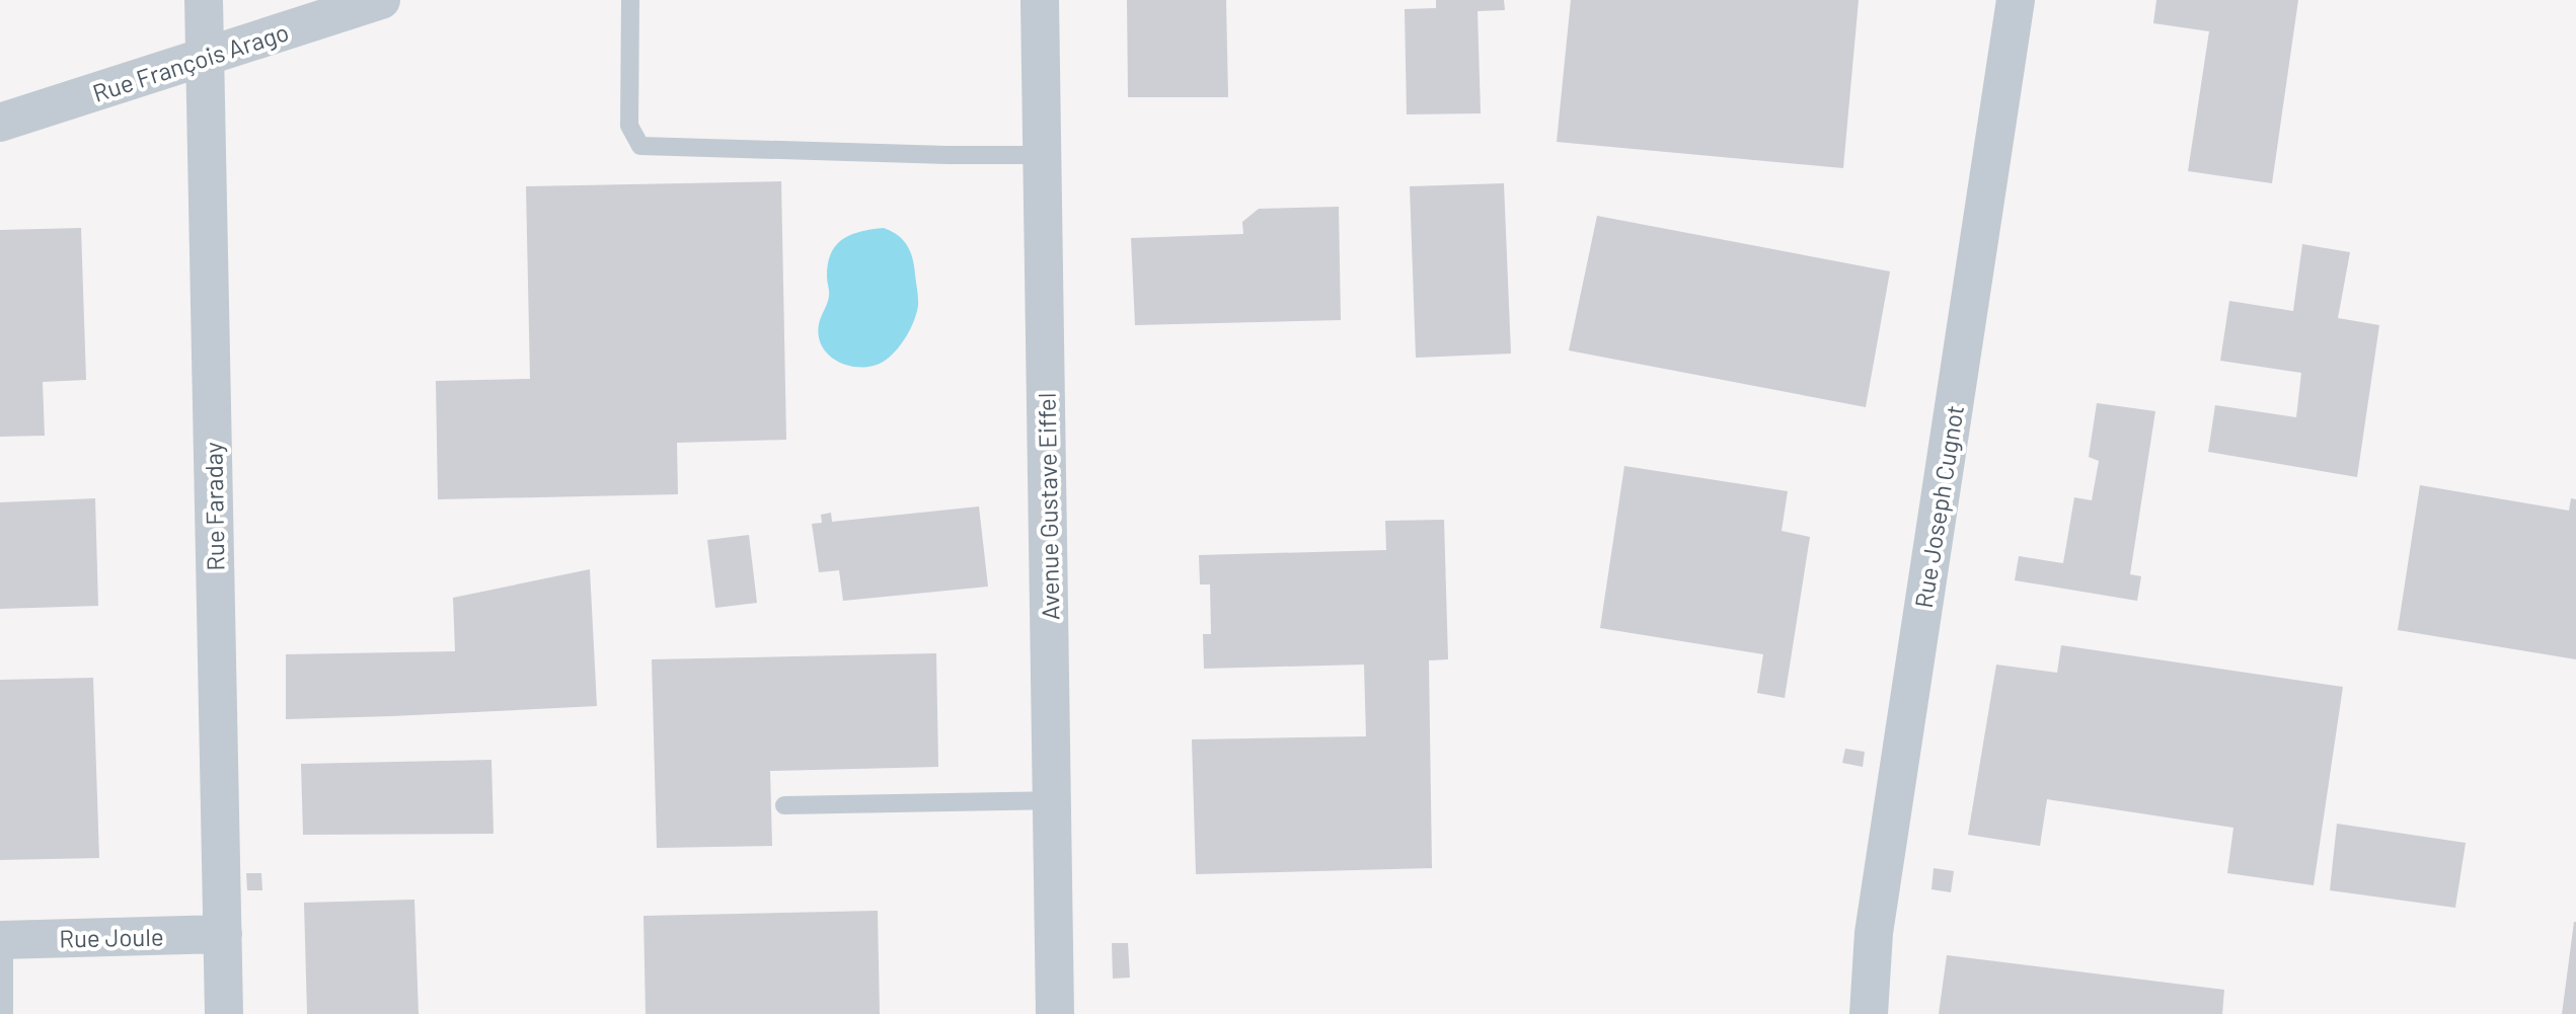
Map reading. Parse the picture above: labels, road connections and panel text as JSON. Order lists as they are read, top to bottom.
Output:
{
  "streets": {
    "street": [
      "Rue François Arago",
      "Rue Faraday",
      "Avenue Gustave Eiffel",
      "Rue Joseph Cugnot",
      "Rue Joule"
    ]
  },
  "crossings": [
    ["Rue François Arago", "Rue Faraday"],
    ["Rue Faraday", "Rue Joule"]
  ]
}
